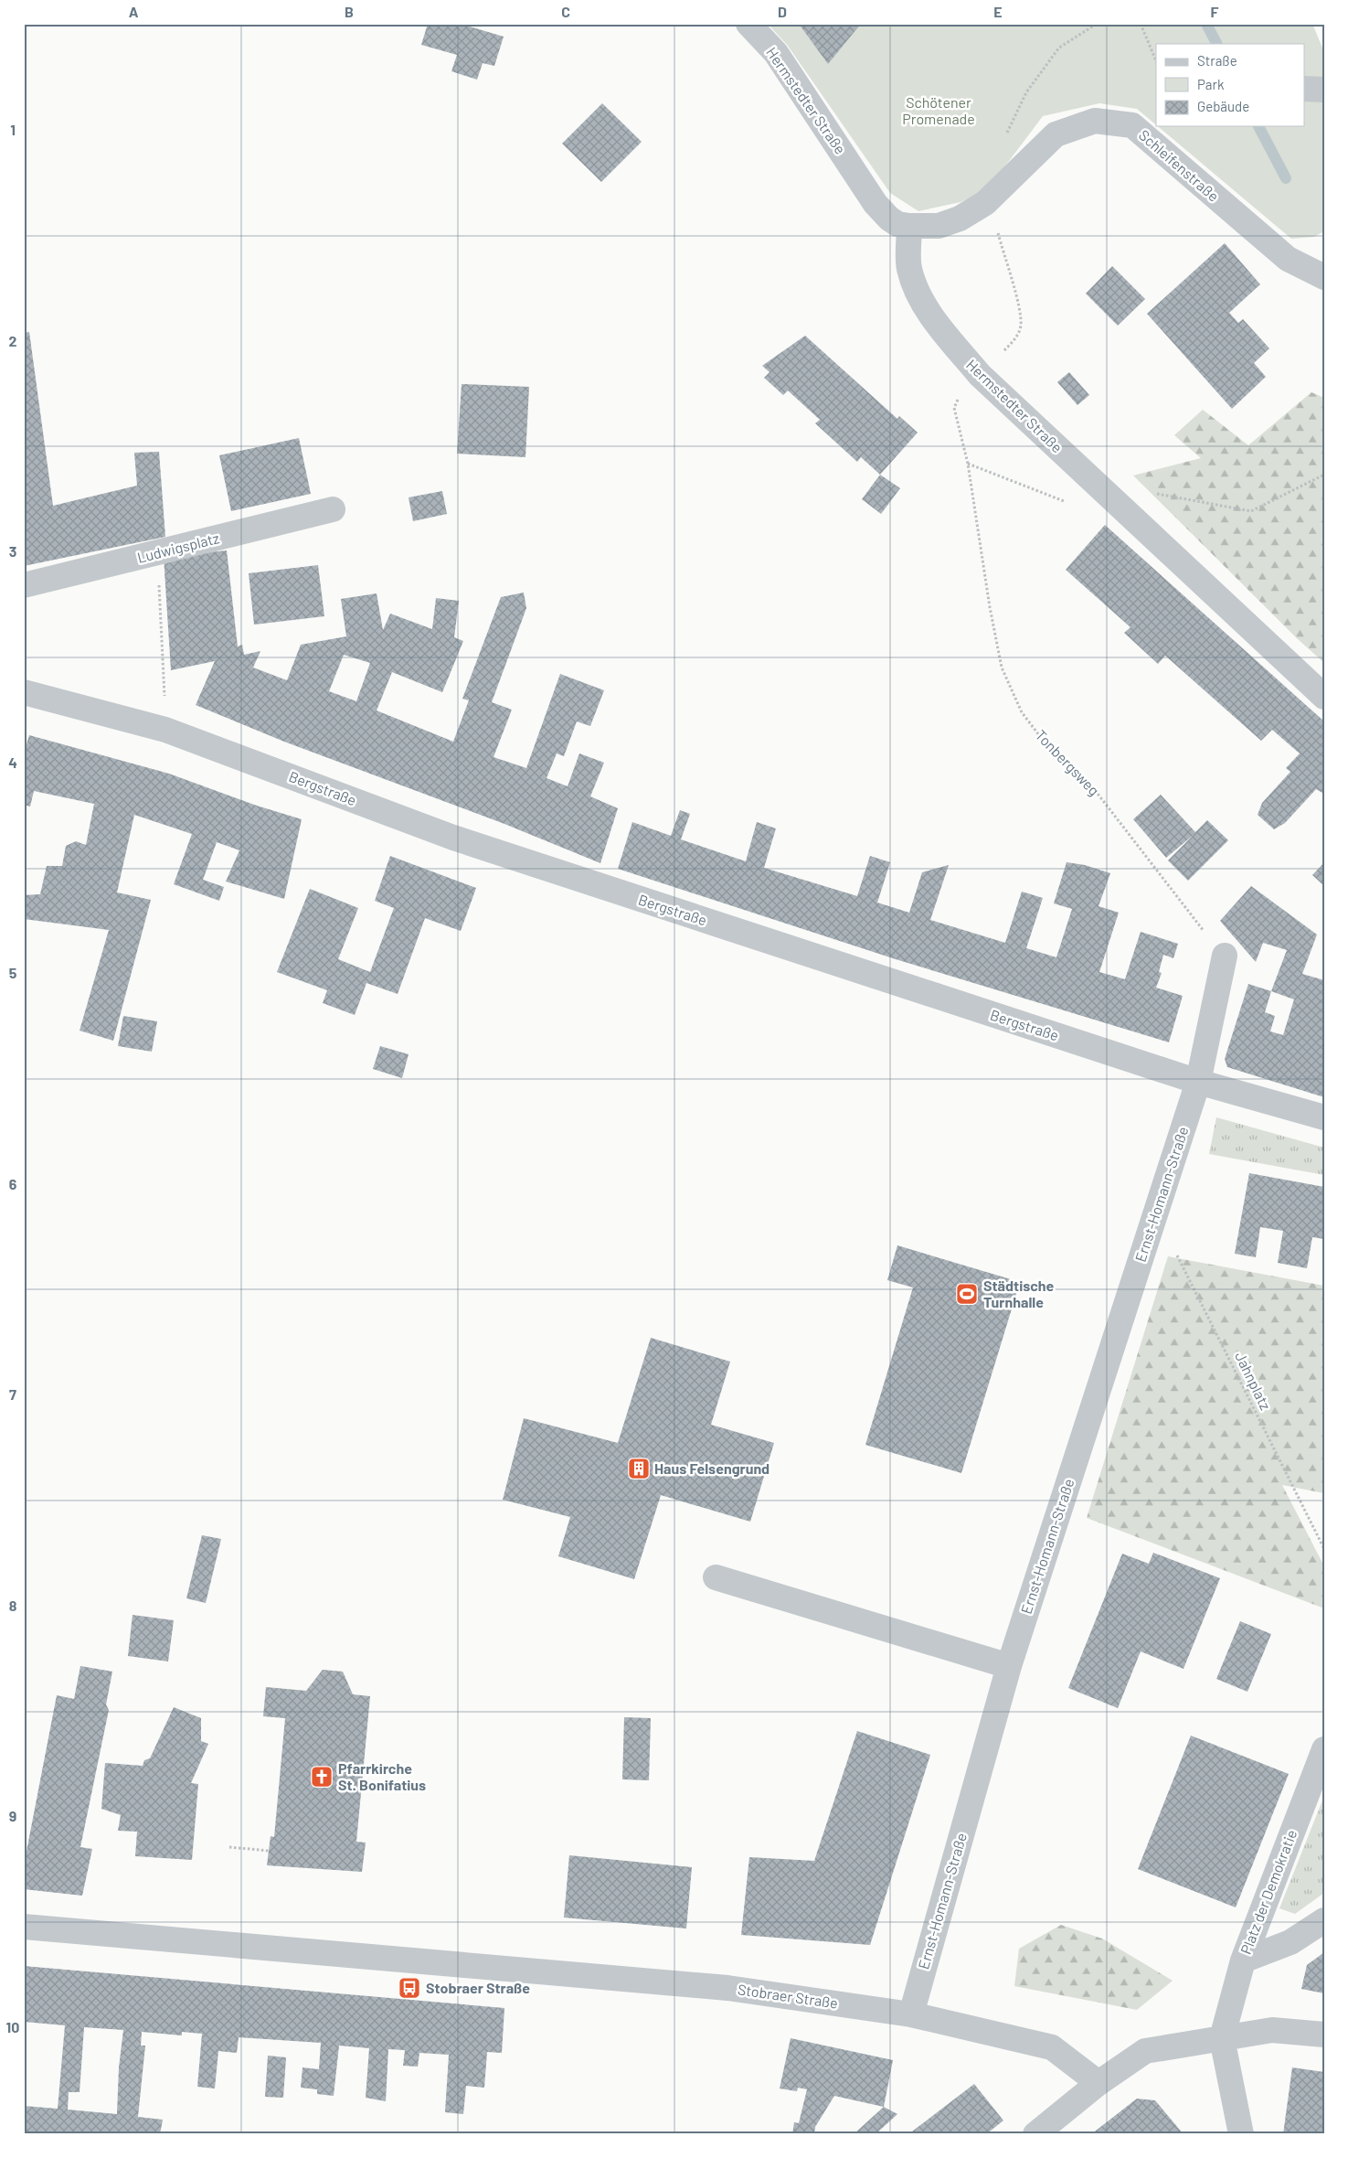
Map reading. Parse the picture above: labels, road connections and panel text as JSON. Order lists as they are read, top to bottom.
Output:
{
  "streets": {
    "street": [
      "Hermstedter Straße",
      "Schleifenstraße",
      "Ludwigsplatz",
      "Bergstraße",
      "Ernst-Homann-Straße",
      "Platz der Demokratie",
      "Stobraer Straße"
    ],
    "path": ["Tonbergsweg", "Jahnplatz"]
  },
  "crossings": [
    ["Hermstedter Straße", "Schleifenstraße"],
    ["Bergstraße", "Ernst-Homann-Straße"],
    ["Ernst-Homann-Straße", "Jahnplatz"],
    ["Ernst-Homann-Straße", "Stobraer Straße"]
  ],
  "parks": ["Schötener Promenade"],
  "places": {
    "sports": ["Städtische Turnhalle"],
    "building": ["Haus Felsengrund"],
    "church": ["Pfarrkirche St. Bonifatius"],
    "bus stop": ["Stobraer Straße"]
  },
  "legend": ["Straße", "Park", "Gebäude"],
  "grid": {
    "columns": [
      "A",
      "B",
      "C",
      "D",
      "E",
      "F"
    ],
    "rows": [
      "1",
      "2",
      "3",
      "4",
      "5",
      "6",
      "7",
      "8",
      "9",
      "10"
    ]
  }
}
